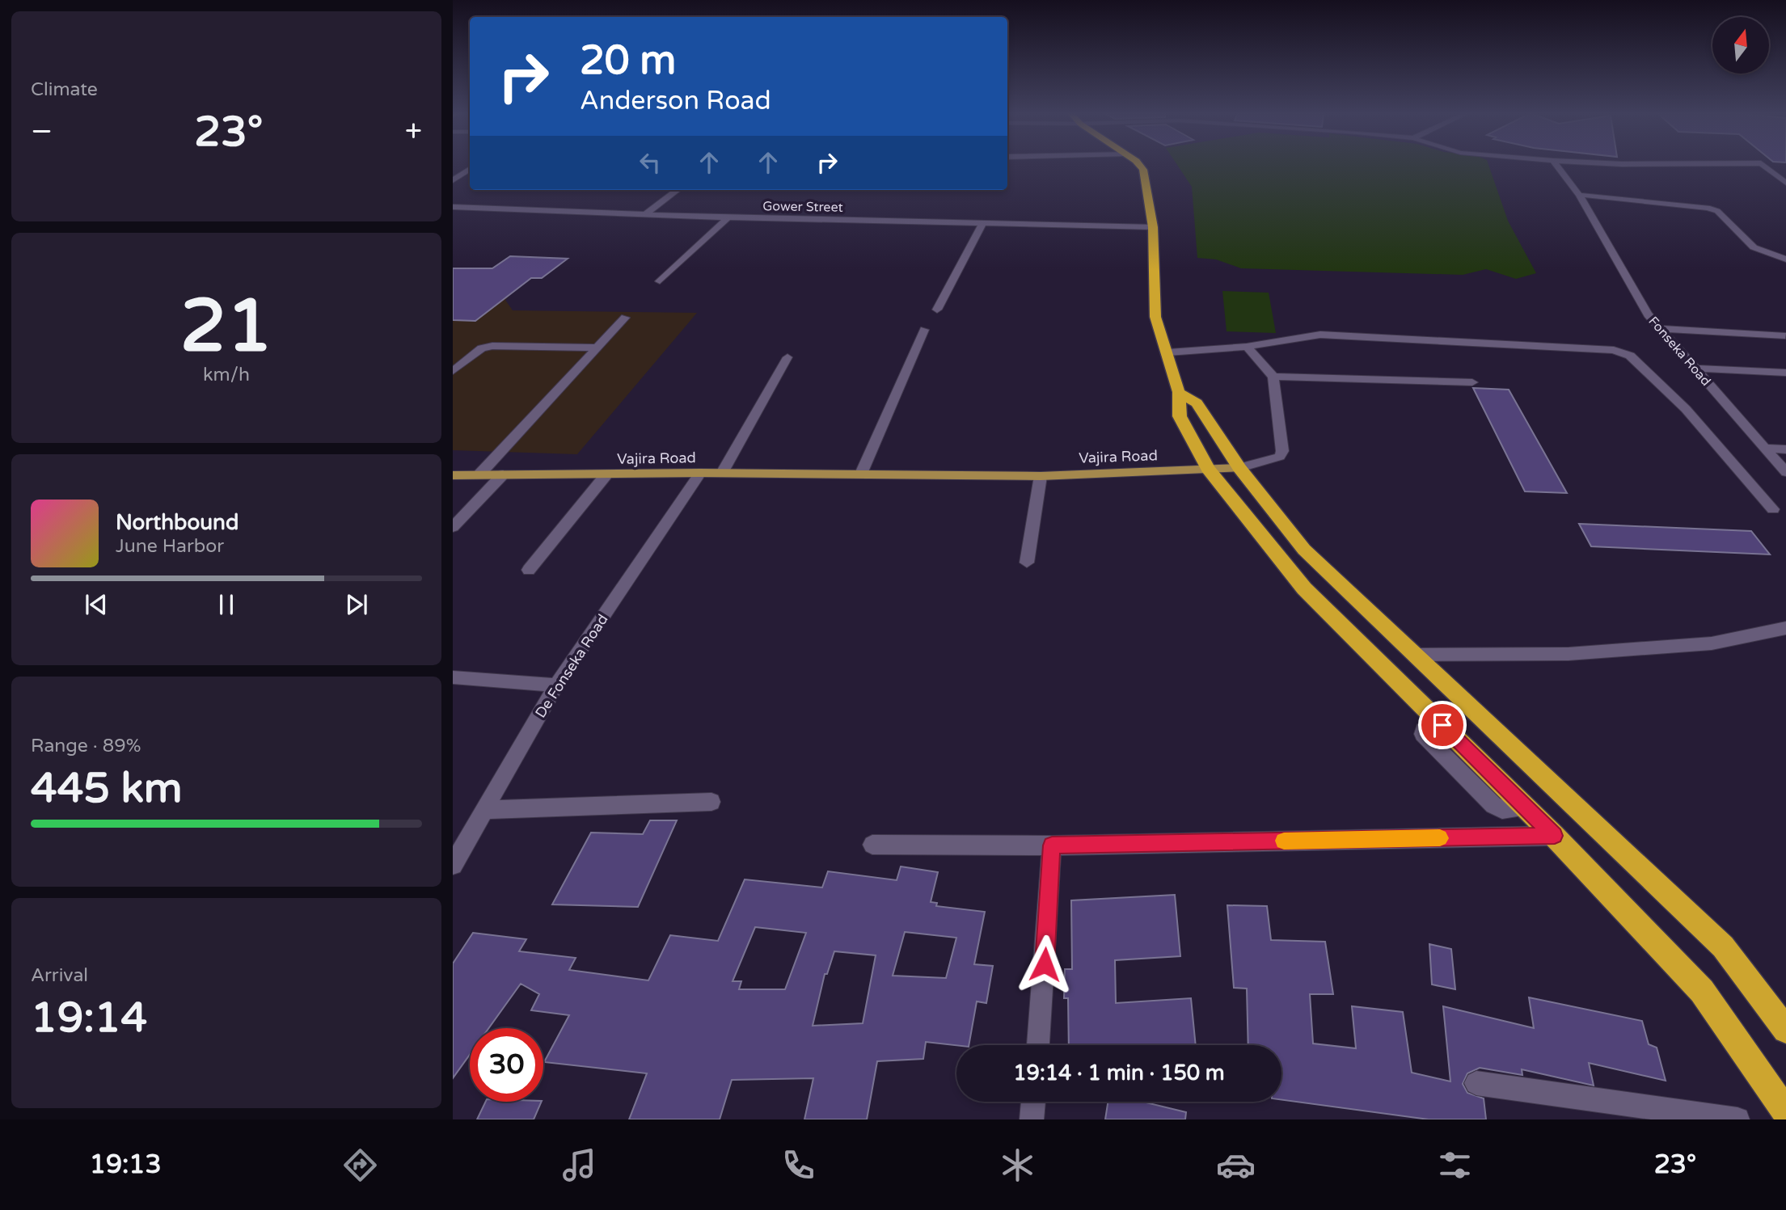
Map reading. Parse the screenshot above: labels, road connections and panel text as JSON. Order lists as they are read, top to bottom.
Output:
{
  "streets": {
    "main road": ["Vajira Road"],
    "street": ["Gower Street", "Fonseka Road", "De Fonseka Road"]
  },
  "crossings": [
    ["Vajira Road", "De Fonseka Road"]
  ],
  "north": "top",
  "page": {
    "tile": [
      "Climate",
      ["21", "km/h"],
      ["Range · 89%", "445 km"],
      ["Arrival", "19:14"]
    ],
    "turn": ["20 m", "Anderson Road"],
    "heat": ["−", "23°", "+"],
    "song": ["Northbound", "June Harbor"],
    "limit": "30",
    "trip": "19:14 · 1 min · 150 m",
    "tabs": ["19:13", "23°"]
  }
}
